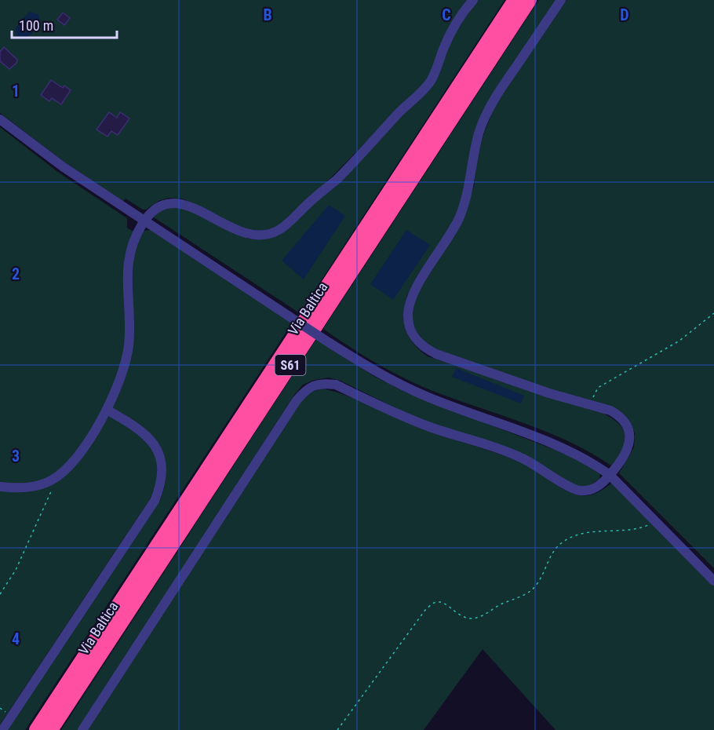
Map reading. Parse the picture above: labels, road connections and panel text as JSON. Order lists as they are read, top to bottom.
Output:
{
  "streets": {
    "highway": ["Via Baltica", "S61"]
  },
  "scale_bar": "100 m",
  "grid": {
    "columns": ["B", "C", "D"],
    "rows": [
      "1",
      "2",
      "3",
      "4"
    ]
  }
}
